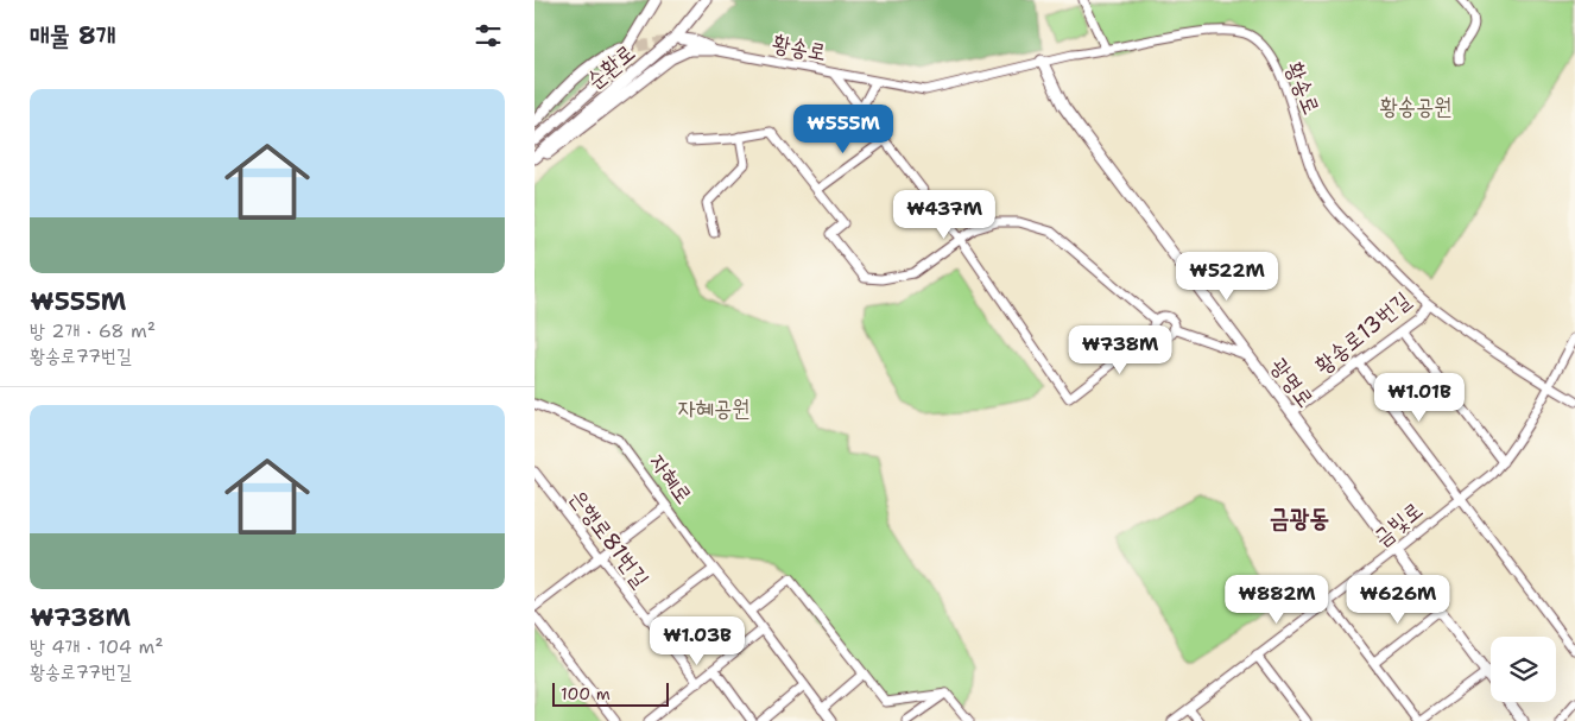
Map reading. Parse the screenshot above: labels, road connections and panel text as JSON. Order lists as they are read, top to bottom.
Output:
{
  "streets": {
    "main road": ["순환로", "광명로"],
    "street": [
      "황송로",
      "황송로13번길",
      "자혜로",
      "금빛로",
      "은행로81번길"
    ]
  },
  "crossings": [
    ["황송로", "황송로13번길"],
    ["황송로", "광명로"],
    ["황송로", "금빛로"],
    ["황송로13번길", "광명로"],
    ["광명로", "금빛로"]
  ],
  "districts": ["금광동"],
  "parks": ["황송공원", "자혜공원"],
  "scale_bar": "100 m",
  "page": {
    "heading": "매물 8개",
    "list": [
      {
        "name": "₩555M",
        "note": "방 2개 · 68 m² · 황송로77번길"
      },
      {
        "name": "₩738M",
        "note": "방 4개 · 104 m² · 황송로77번길"
      }
    ],
    "price": [
      "₩555M",
      "₩437M",
      "₩522M",
      "₩738M",
      "₩1.01B",
      "₩882M",
      "₩626M",
      "₩1.03B"
    ],
    "scale": "100 m"
  }
}
